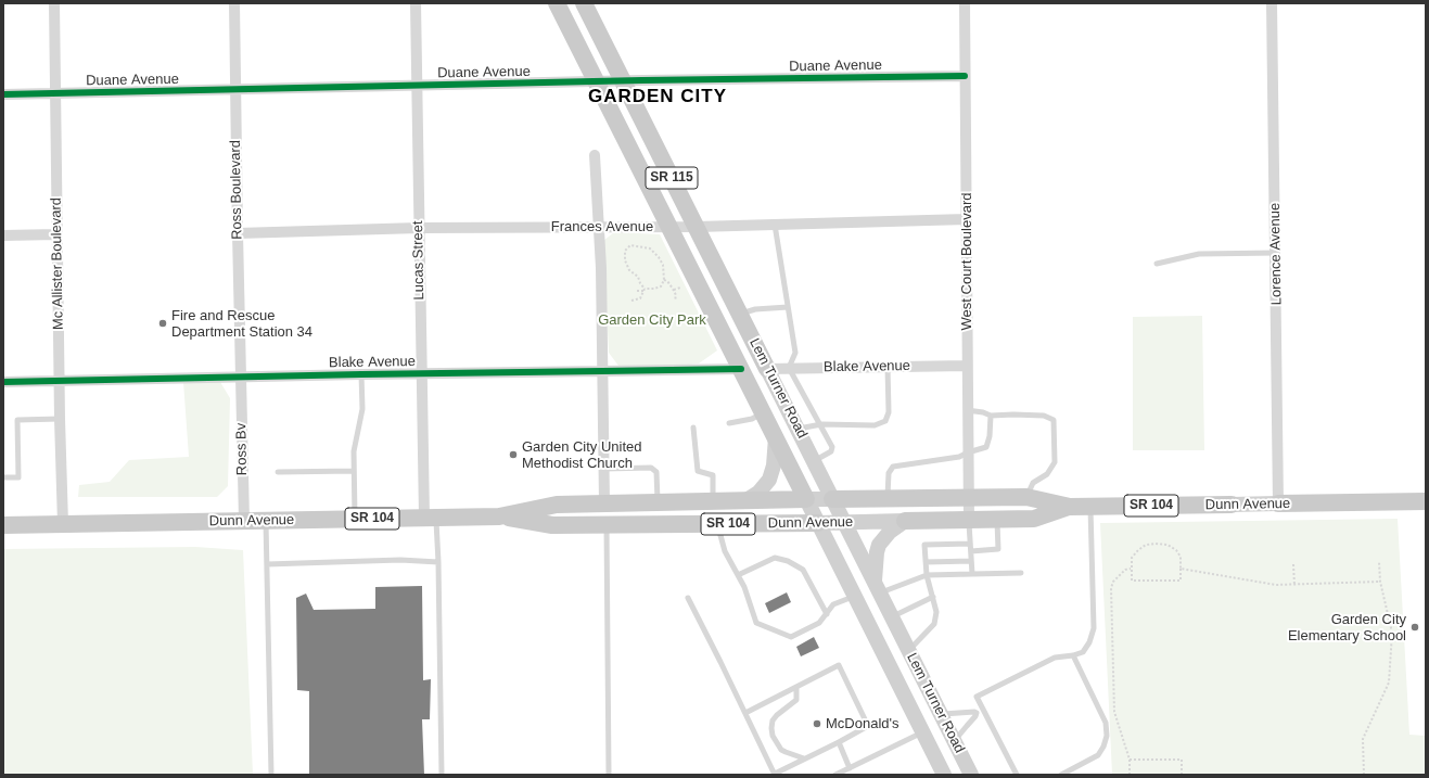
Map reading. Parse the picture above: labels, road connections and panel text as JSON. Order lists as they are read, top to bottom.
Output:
{
  "streets": {
    "main road": [
      "SR 115",
      "Lem Turner Road",
      "Dunn Avenue",
      "SR 104"
    ],
    "street": [
      "Duane Avenue",
      "Ross Boulevard",
      "Frances Avenue",
      "Lorence Avenue",
      "Lucas Street",
      "West Court Boulevard",
      "Mc Allister Boulevard",
      "Blake Avenue",
      "Ross Bv"
    ]
  },
  "crossings": [
    ["Duane Avenue", "Ross Boulevard"],
    ["Duane Avenue", "Lucas Street"],
    ["Duane Avenue", "West Court Boulevard"],
    ["Duane Avenue", "Mc Allister Boulevard"],
    ["Duane Avenue", "Lem Turner Road"],
    ["Ross Boulevard", "Frances Avenue"],
    ["Ross Boulevard", "Blake Avenue"],
    ["Ross Boulevard", "Ross Bv"],
    ["Frances Avenue", "Lucas Street"],
    ["Frances Avenue", "West Court Boulevard"],
    ["Frances Avenue", "Lem Turner Road"],
    ["Lorence Avenue", "Dunn Avenue"],
    ["Lucas Street", "Blake Avenue"],
    ["Lucas Street", "Dunn Avenue"],
    ["West Court Boulevard", "Blake Avenue"],
    ["West Court Boulevard", "Dunn Avenue"],
    ["Mc Allister Boulevard", "Blake Avenue"],
    ["Mc Allister Boulevard", "Dunn Avenue"],
    ["Blake Avenue", "Lem Turner Road"],
    ["Blake Avenue", "Ross Bv"],
    ["Lem Turner Road", "Dunn Avenue"],
    ["Ross Bv", "Dunn Avenue"]
  ],
  "districts": ["GARDEN CITY"],
  "parks": ["Garden City Park"],
  "places": [
    "Fire and Rescue Department Station 34",
    "Garden City United Methodist Church",
    "Garden City Elementary School",
    "McDonald's"
  ]
}
